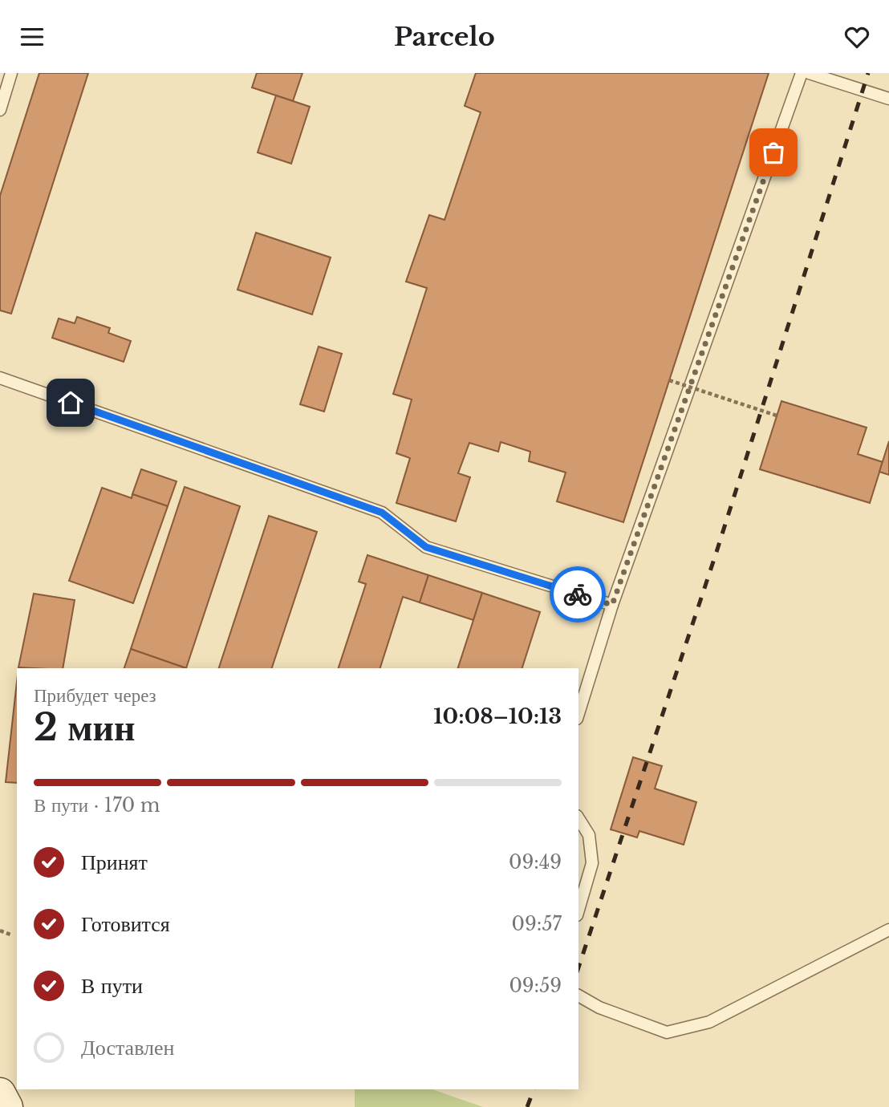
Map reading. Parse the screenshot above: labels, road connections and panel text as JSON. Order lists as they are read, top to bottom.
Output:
{
  "page": {
    "header": "Parcelo",
    "heading": ["2 мин", "Прибудет через", "10:08–10:13"],
    "bar": "В пути · 170 m",
    "list": [
      ["Принят", "09:49"],
      ["Готовится", "09:57"],
      ["В пути", "09:59"],
      "Доставлен"
    ]
  }
}
